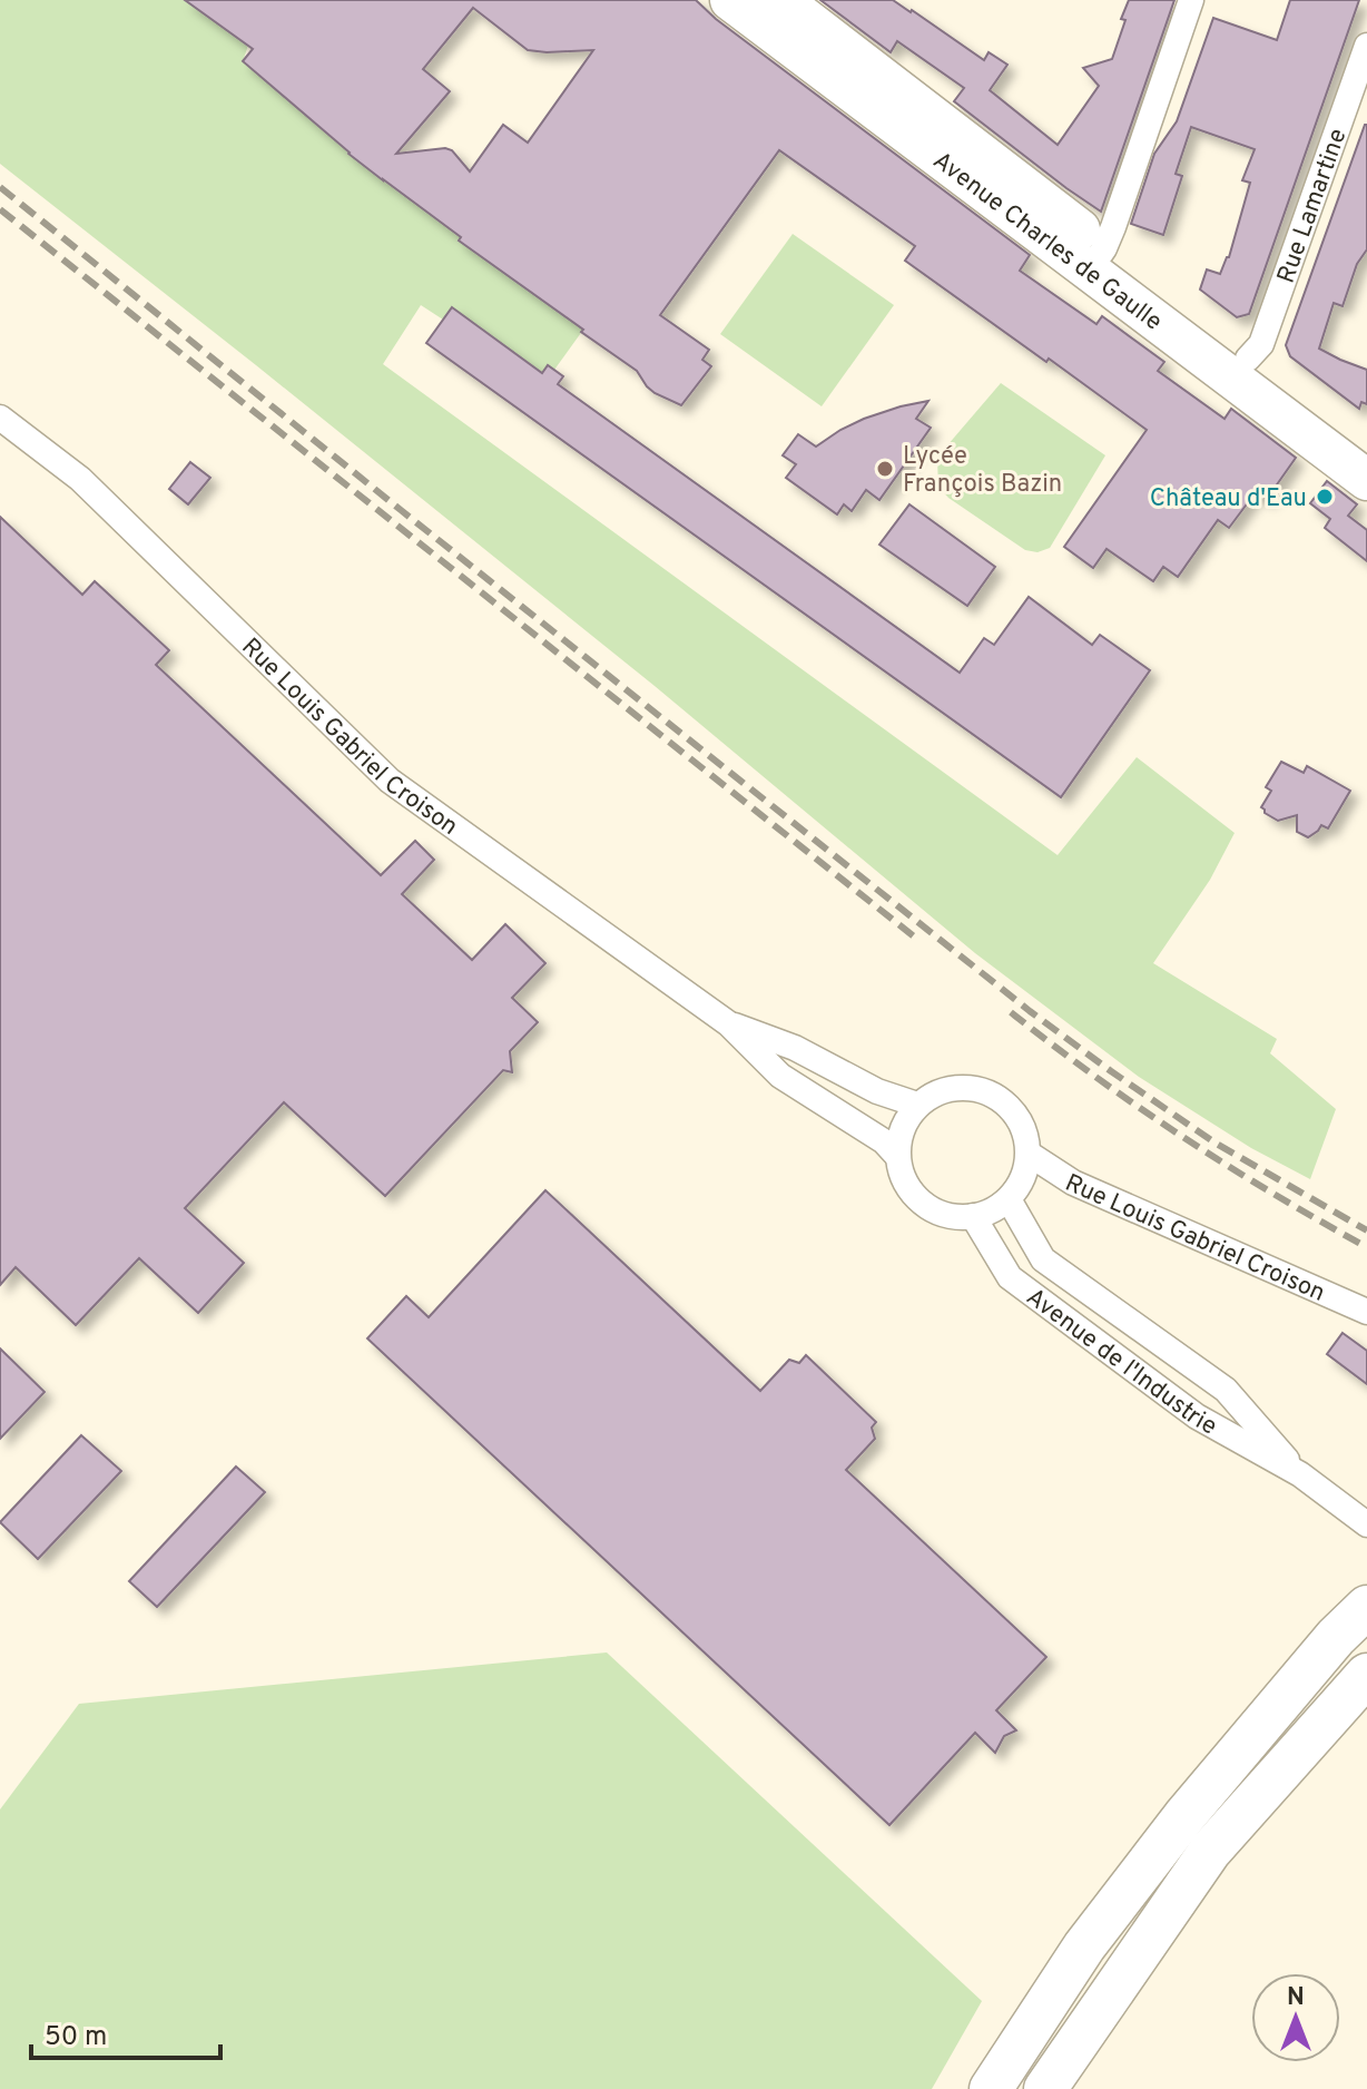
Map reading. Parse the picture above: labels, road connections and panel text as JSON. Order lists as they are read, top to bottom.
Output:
{
  "streets": {
    "main road": ["Avenue Charles de Gaulle"],
    "street": ["Rue Lamartine", "Rue Louis Gabriel Croison", "Avenue de l'Industrie"]
  },
  "crossings": [
    ["Rue Lamartine", "Avenue Charles de Gaulle"],
    ["Rue Louis Gabriel Croison", "Avenue de l'Industrie"]
  ],
  "places": ["Lycée François Bazin", "Château d'Eau"],
  "scale_bar": "50 m",
  "north": "top"
}
